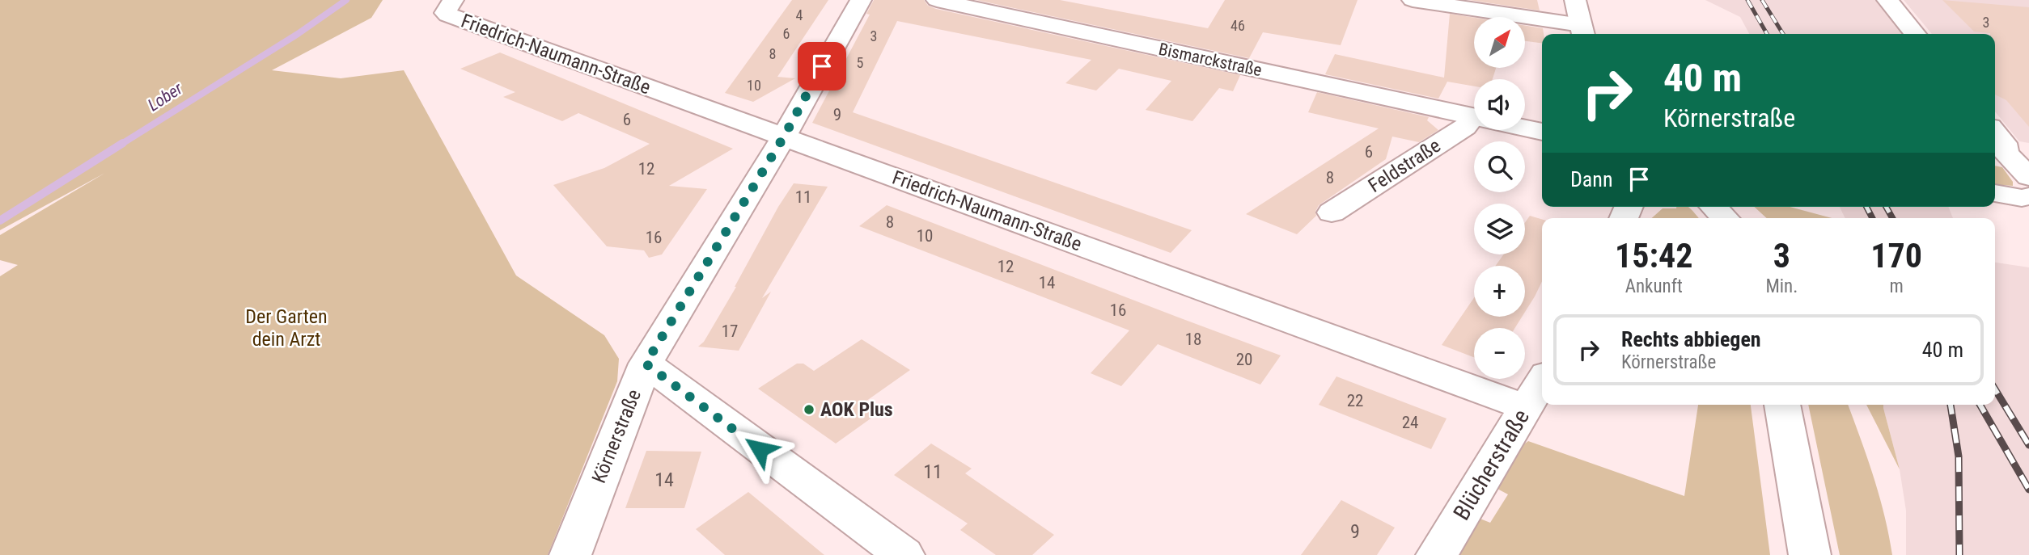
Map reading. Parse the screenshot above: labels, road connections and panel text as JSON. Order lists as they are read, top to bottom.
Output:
{
  "streets": {
    "street": [
      "Friedrich-Naumann-Straße",
      "Bismarckstraße",
      "Feldstraße",
      "Körnerstraße",
      "Blücherstraße"
    ]
  },
  "crossings": [
    ["Friedrich-Naumann-Straße", "Körnerstraße"],
    ["Friedrich-Naumann-Straße", "Blücherstraße"]
  ],
  "water": ["Lober"],
  "parks": ["Der Garten dein Arzt"],
  "places": ["AOK Plus"],
  "house_numbers": [
    "4",
    "3",
    "46",
    "6",
    "3",
    "8",
    "5",
    "10",
    "9",
    "6",
    "6",
    "12",
    "8",
    "11",
    "8",
    "10",
    "16",
    "12",
    "14",
    "16",
    "17",
    "18",
    "20",
    "22",
    "24",
    "11",
    "14",
    "9"
  ],
  "north": "top right",
  "page": {
    "map_buttons": ["+", "−"],
    "turn": ["40 m", "Körnerstraße"],
    "then": "Dann",
    "eta": [
      "15:42",
      "Ankunft",
      "3",
      "Min.",
      "170",
      "m"
    ],
    "list": [
      {
        "name": "Rechts abbiegen",
        "note": "Körnerstraße",
        "value": "40 m"
      }
    ]
  }
}
